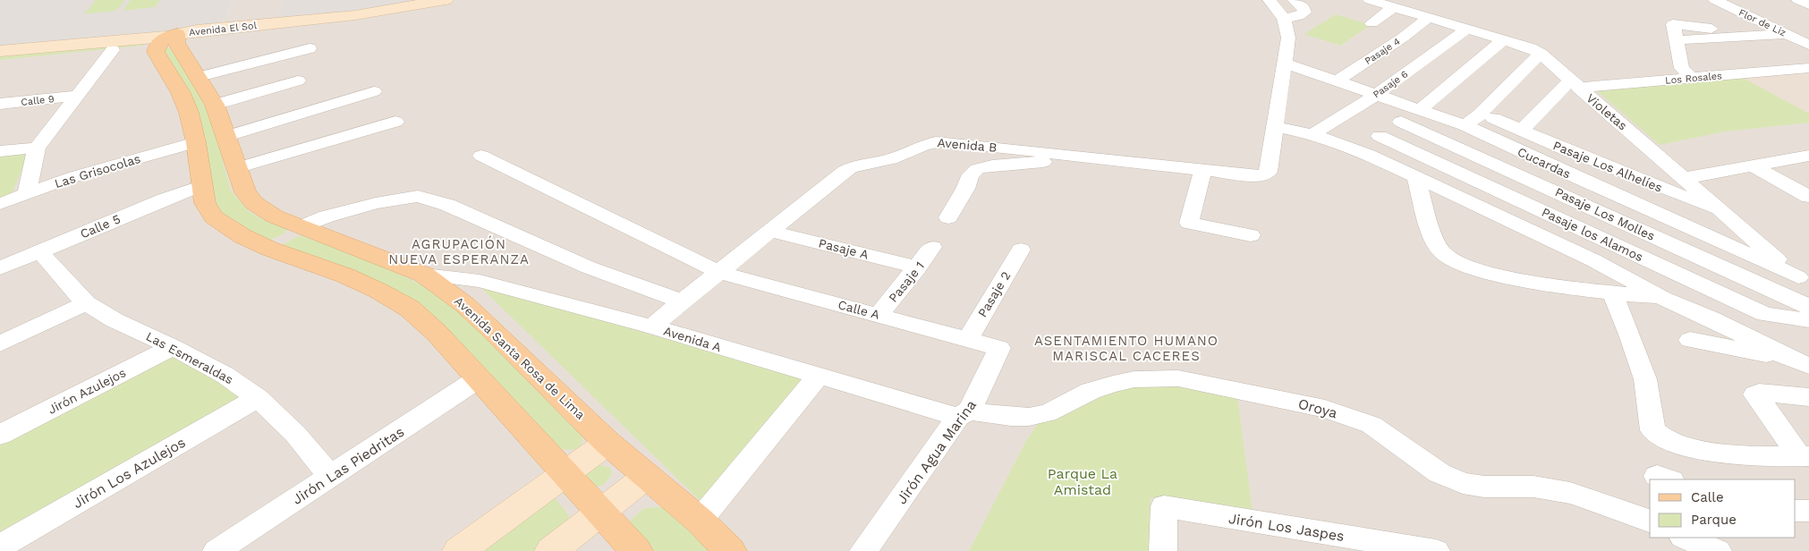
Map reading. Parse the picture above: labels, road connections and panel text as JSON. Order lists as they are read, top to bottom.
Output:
{
  "streets": {
    "main road": ["Avenida El Sol", "Avenida Santa Rosa de Lima"],
    "street": [
      "Flor de Liz",
      "Pasaje 4",
      "Los Rosales",
      "Pasaje 6",
      "Calle 9",
      "Violetas",
      "Avenida B",
      "Cucardas",
      "Pasaje Los Alhelíes",
      "Las Grisocolas",
      "Pasaje Los Molles",
      "Calle 5",
      "Pasaje los Alamos",
      "Pasaje A",
      "Pasaje 1",
      "Pasaje 2",
      "Calle A",
      "Avenida A",
      "Las Esmeraldas",
      "Jirón Azulejos",
      "Oroya",
      "Jirón Agua Marina",
      "Jirón Las Piedritas",
      "Jirón Los Azulejos",
      "Jirón Los Jaspes"
    ]
  },
  "crossings": [
    ["Avenida El Sol", "Avenida Santa Rosa de Lima"],
    ["Pasaje 4", "Violetas"],
    ["Pasaje 4", "Cucardas"],
    ["Los Rosales", "Violetas"],
    ["Pasaje 6", "Violetas"],
    ["Pasaje 6", "Cucardas"],
    ["Violetas", "Cucardas"],
    ["Violetas", "Pasaje Los Alhelíes"],
    ["Avenida B", "Pasaje A"],
    ["Avenida B", "Calle A"],
    ["Avenida B", "Avenida A"],
    ["Calle 5", "Las Esmeraldas"],
    ["Pasaje A", "Pasaje 1"],
    ["Pasaje 1", "Calle A"],
    ["Pasaje 2", "Calle A"],
    ["Calle A", "Jirón Agua Marina"],
    ["Avenida A", "Avenida Santa Rosa de Lima"],
    ["Avenida A", "Oroya"],
    ["Avenida A", "Jirón Agua Marina"],
    ["Las Esmeraldas", "Jirón Azulejos"],
    ["Las Esmeraldas", "Jirón Las Piedritas"],
    ["Las Esmeraldas", "Jirón Los Azulejos"],
    ["Oroya", "Jirón Agua Marina"]
  ],
  "districts": ["AGRUPACIÓN NUEVA ESPERANZA", "ASENTAMIENTO HUMANO MARISCAL CACERES"],
  "parks": ["Parque La Amistad"],
  "legend": ["Calle", "Parque"]
}
